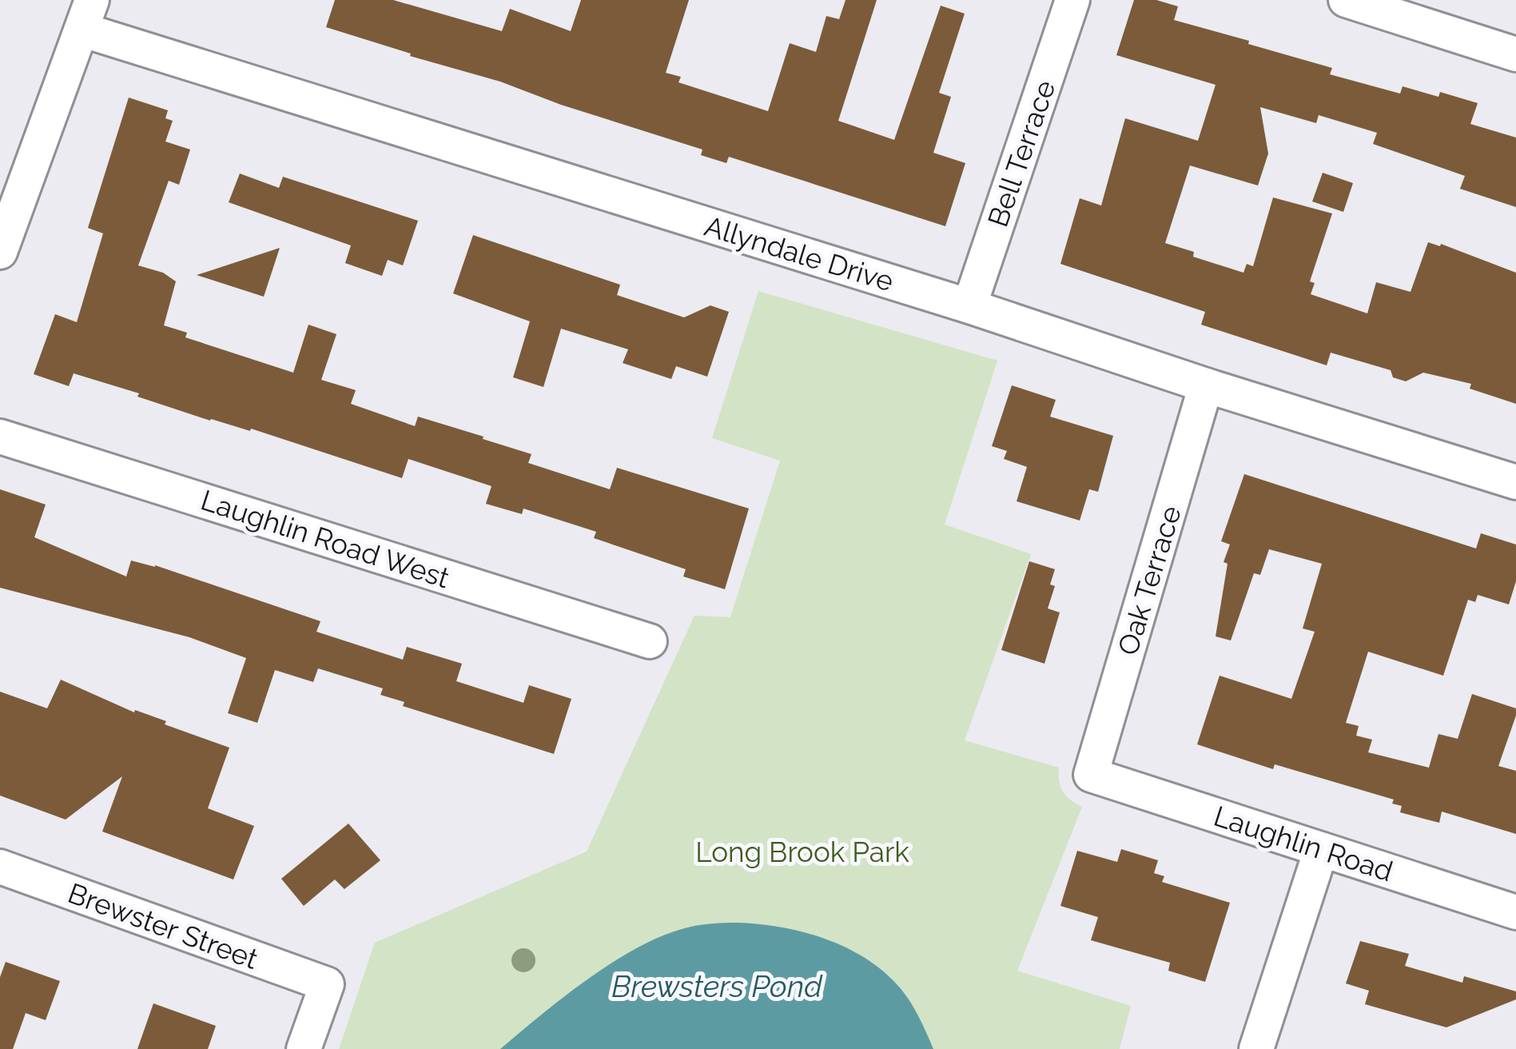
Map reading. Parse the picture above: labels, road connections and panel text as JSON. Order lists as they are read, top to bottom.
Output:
{
  "streets": {
    "street": [
      "Bell Terrace",
      "Allyndale Drive",
      "Laughlin Road West",
      "Oak Terrace",
      "Laughlin Road",
      "Brewster Street"
    ]
  },
  "crossings": [
    ["Bell Terrace", "Allyndale Drive"],
    ["Allyndale Drive", "Oak Terrace"],
    ["Oak Terrace", "Laughlin Road"]
  ],
  "water": ["Brewsters Pond"],
  "parks": ["Long Brook Park"]
}
